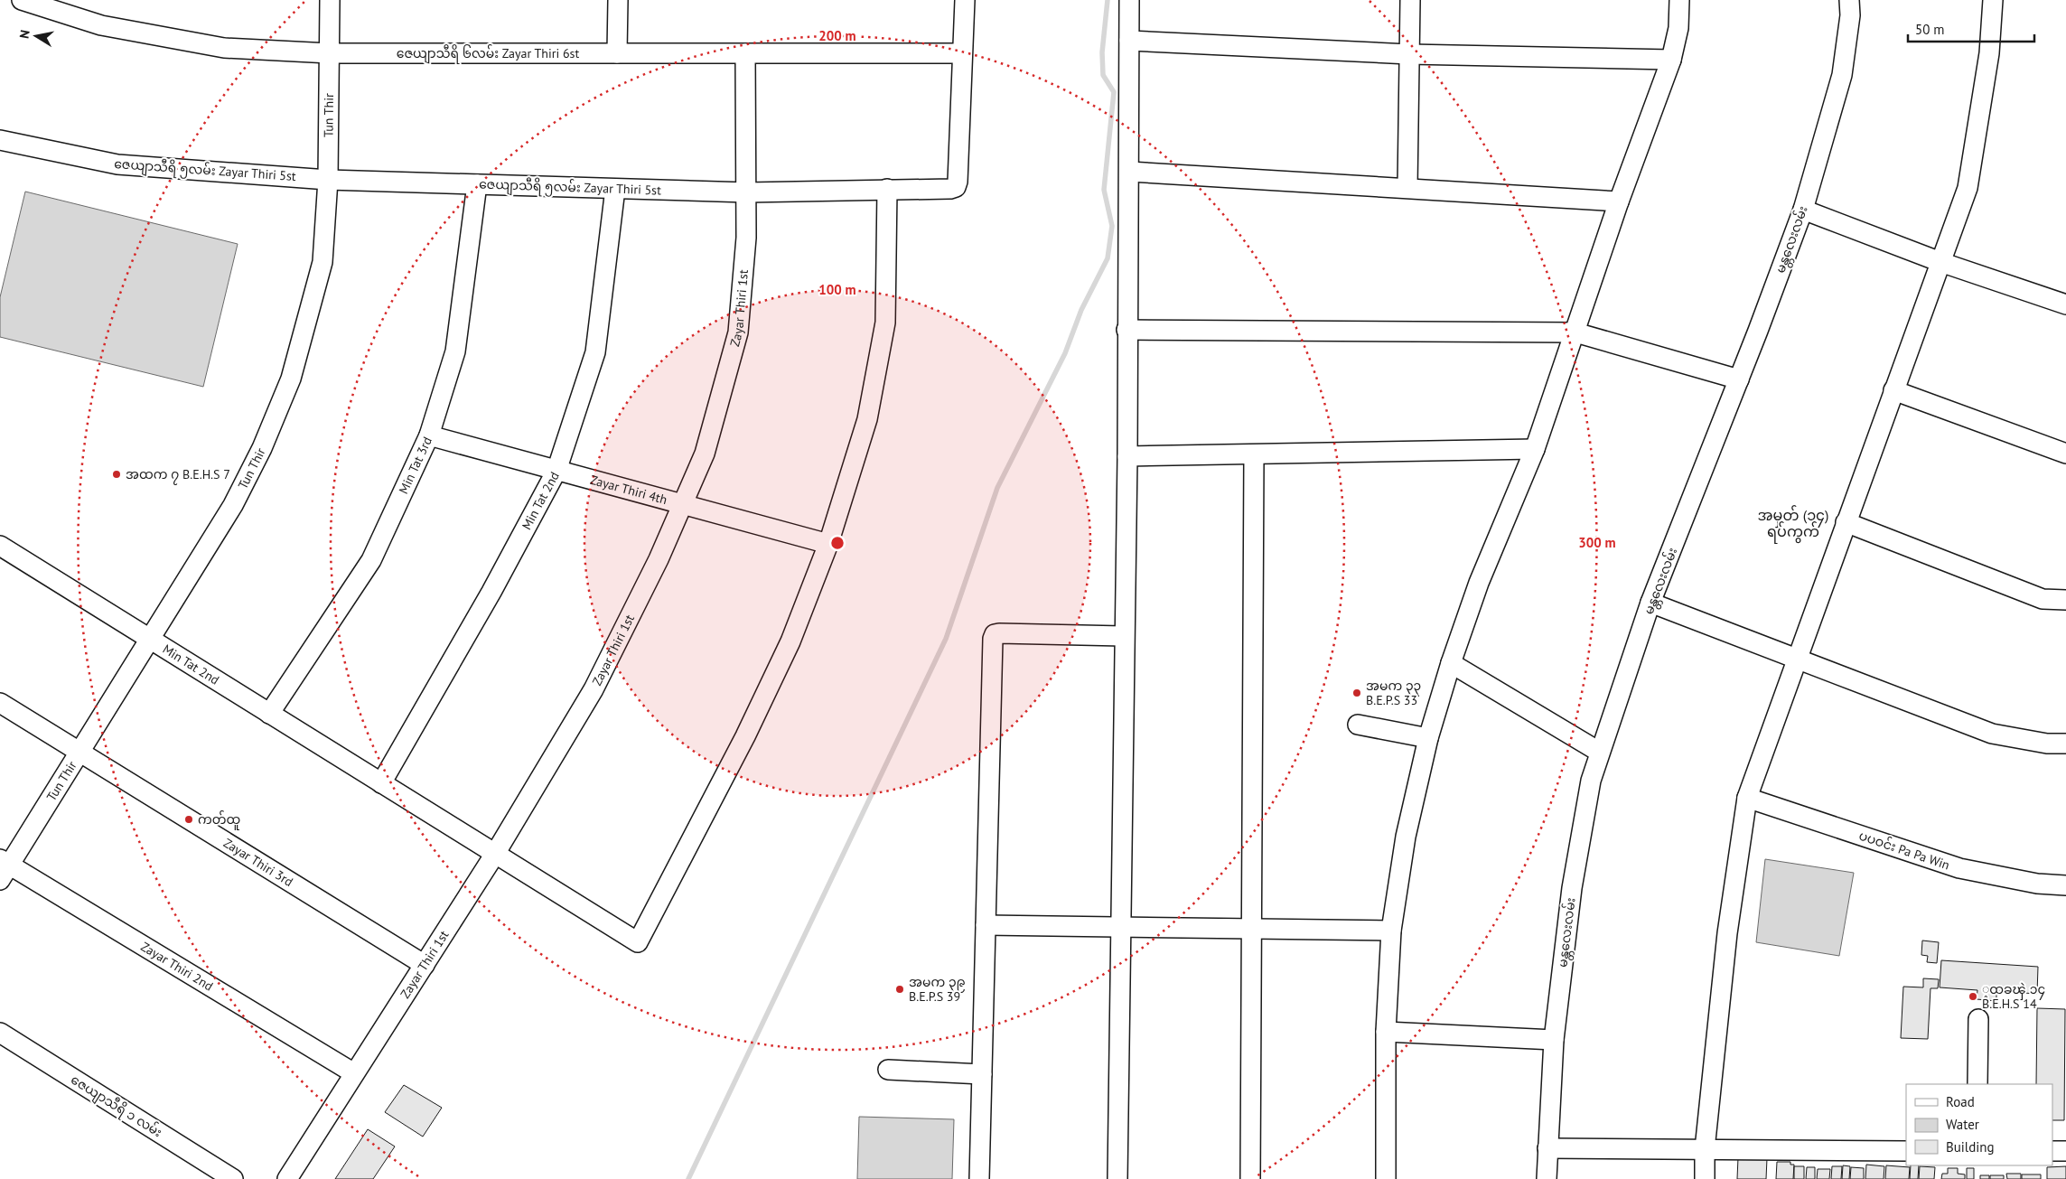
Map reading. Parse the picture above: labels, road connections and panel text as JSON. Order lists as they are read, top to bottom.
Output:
{
  "streets": {
    "street": [
      "ဇေယျာသီရိ ၆လမ်း Zayar Thiri 6st",
      "Tun Thir",
      "ဇေယျာသီရိ ၅လမ်း Zayar Thiri 5st",
      "မန္တလေးလမ်း",
      "Zayar Thiri 1st",
      "Min Tat 3rd",
      "Zayar Thiri 4th",
      "Min Tat 2nd",
      "ပပဝင်း Pa Pa Win",
      "Zayar Thiri 3rd",
      "Zayar Thiri 2nd",
      "ဇေယျာသီရိ ၁ လမ်း"
    ]
  },
  "crossings": [
    ["ဇေယျာသီရိ ၆လမ်း Zayar Thiri 6st", "Tun Thir"],
    ["ဇေယျာသီရိ ၆လမ်း Zayar Thiri 6st", "ဇေယျာသီရိ ၅လမ်း Zayar Thiri 5st"],
    ["ဇေယျာသီရိ ၆လမ်း Zayar Thiri 6st", "Zayar Thiri 1st"],
    ["Tun Thir", "ဇေယျာသီရိ ၅လမ်း Zayar Thiri 5st"],
    ["Tun Thir", "Min Tat 2nd"],
    ["Tun Thir", "Zayar Thiri 3rd"],
    ["Tun Thir", "Zayar Thiri 2nd"],
    ["ဇေယျာသီရိ ၅လမ်း Zayar Thiri 5st", "Zayar Thiri 1st"],
    ["ဇေယျာသီရိ ၅လမ်း Zayar Thiri 5st", "Min Tat 3rd"],
    ["ဇေယျာသီရိ ၅လမ်း Zayar Thiri 5st", "Min Tat 2nd"],
    ["Zayar Thiri 1st", "Zayar Thiri 4th"],
    ["Zayar Thiri 1st", "Min Tat 2nd"],
    ["Zayar Thiri 1st", "Zayar Thiri 3rd"],
    ["Zayar Thiri 1st", "Zayar Thiri 2nd"],
    ["Min Tat 3rd", "Zayar Thiri 4th"],
    ["Min Tat 3rd", "Min Tat 2nd"],
    ["Zayar Thiri 4th", "Min Tat 2nd"]
  ],
  "districts": ["အမှတ် (၁၄) ရပ်ကွက်"],
  "places": [
    "အထက ၇ B.E.H.S 7",
    "အမက ၃၃ B.E.P.S 33",
    "ကတ်ထူ",
    "အမက ၃၉ B.E.P.S 39",
    "့ထခၾဲ ၁၄ B.E.H.S 14"
  ],
  "legend": ["Road", "Water", "Building"],
  "scale_bar": "50 m",
  "north": "left",
  "rings": ["200 m", "100 m", "300 m"]
}
